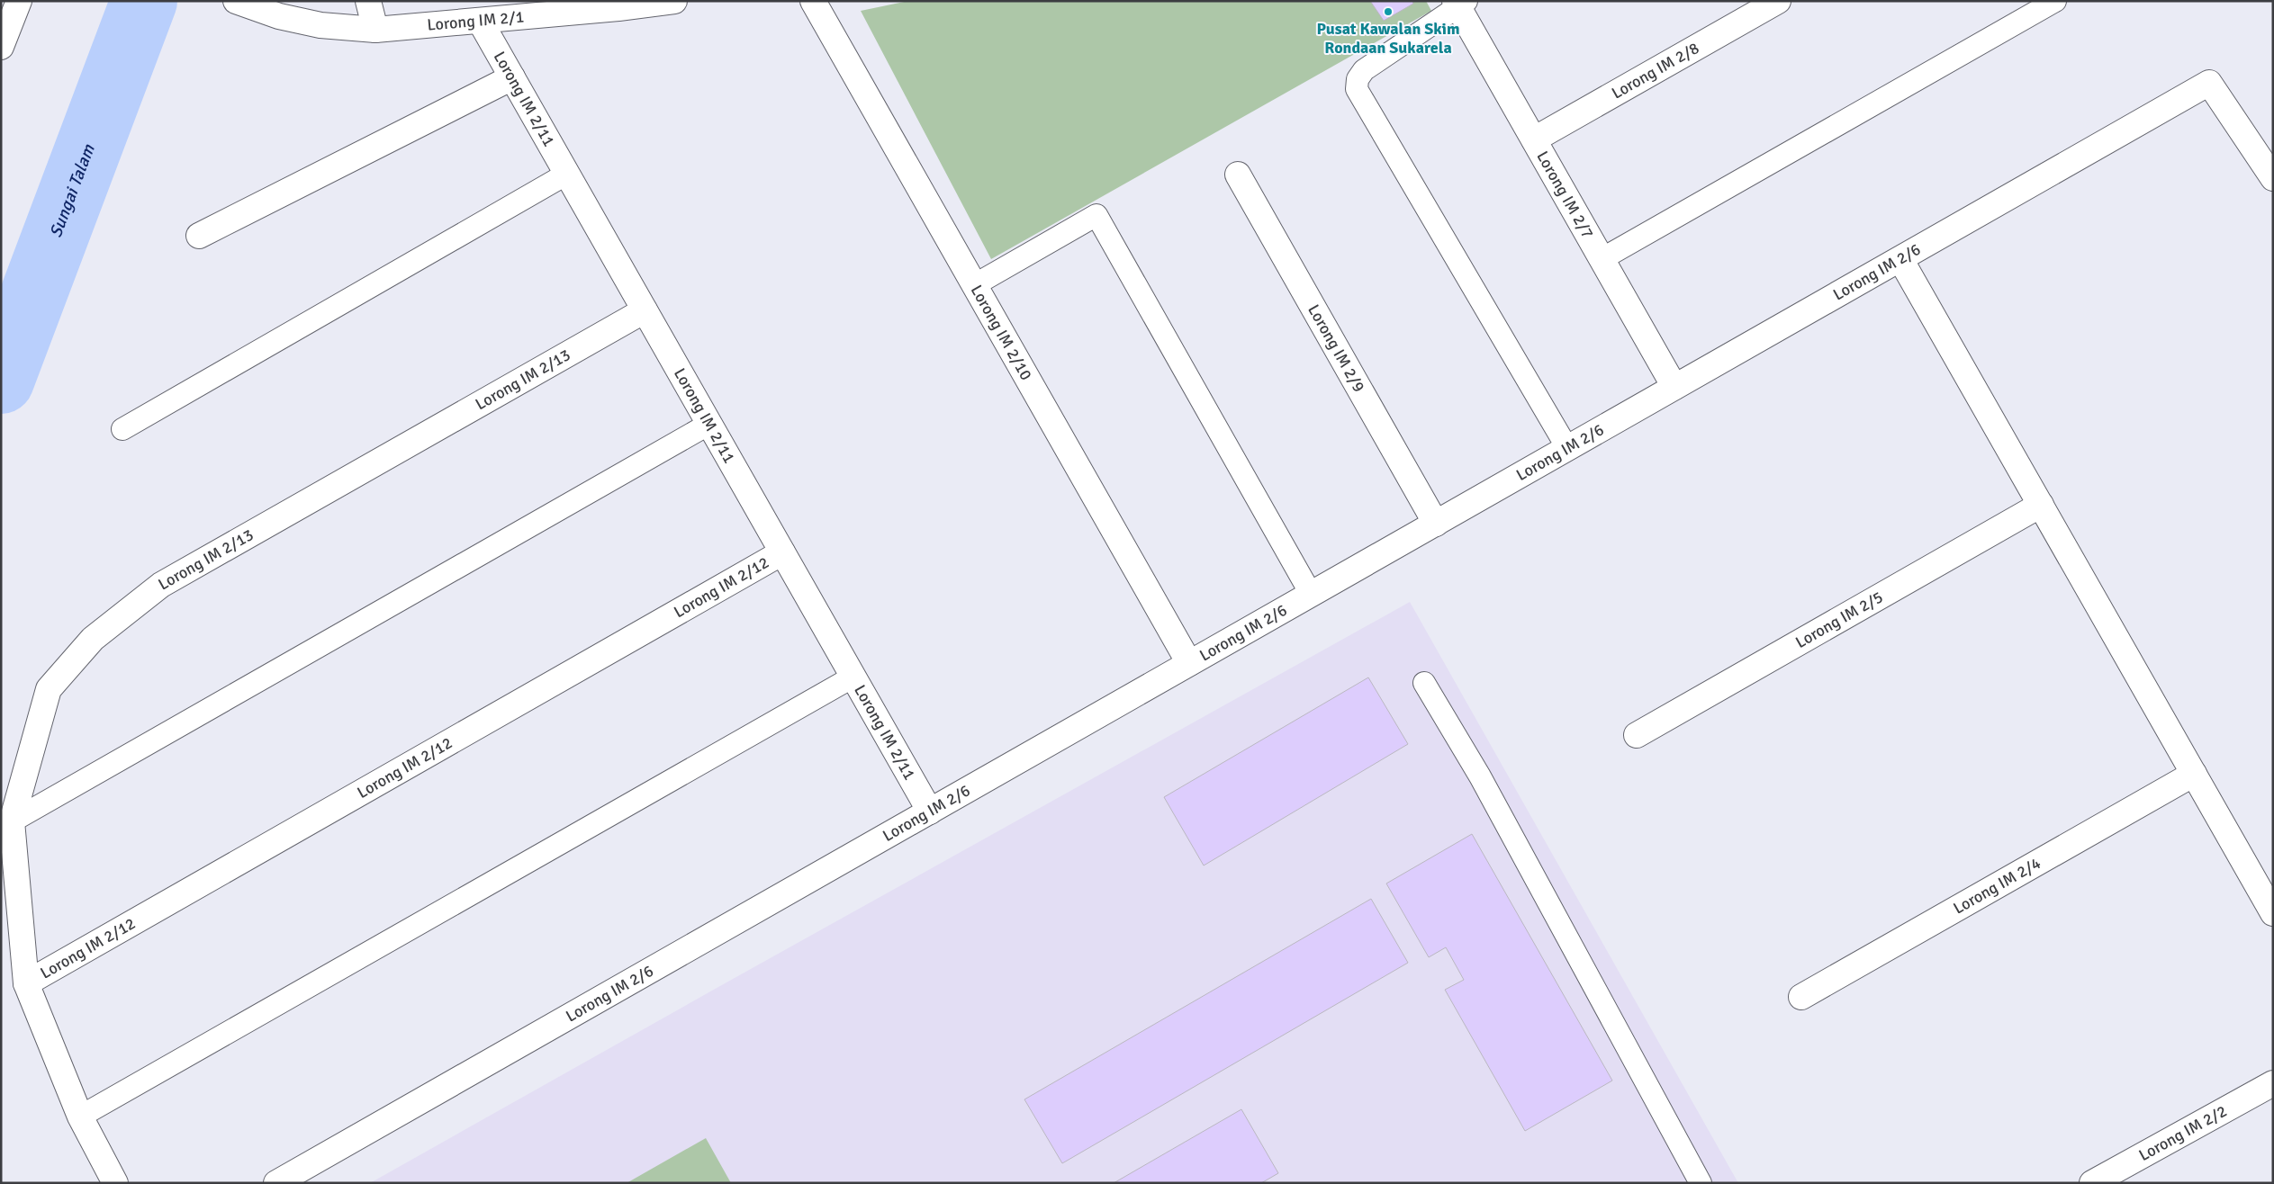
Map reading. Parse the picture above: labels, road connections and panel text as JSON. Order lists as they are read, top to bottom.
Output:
{
  "streets": {
    "street": [
      "Lorong IM 2/1",
      "Lorong IM 2/8",
      "Lorong IM 2/11",
      "Lorong IM 2/7",
      "Lorong IM 2/6",
      "Lorong IM 2/10",
      "Lorong IM 2/9",
      "Lorong IM 2/13",
      "Lorong IM 2/12",
      "Lorong IM 2/5",
      "Lorong IM 2/4",
      "Lorong IM 2/2"
    ]
  },
  "crossings": [
    ["Lorong IM 2/1", "Lorong IM 2/11"],
    ["Lorong IM 2/8", "Lorong IM 2/7"],
    ["Lorong IM 2/11", "Lorong IM 2/6"],
    ["Lorong IM 2/11", "Lorong IM 2/13"],
    ["Lorong IM 2/11", "Lorong IM 2/12"],
    ["Lorong IM 2/7", "Lorong IM 2/6"],
    ["Lorong IM 2/6", "Lorong IM 2/10"],
    ["Lorong IM 2/6", "Lorong IM 2/9"],
    ["Lorong IM 2/13", "Lorong IM 2/12"]
  ],
  "water": ["Sungai Talam"],
  "places": ["Pusat Kawalan Skim Rondaan Sukarela"]
}
